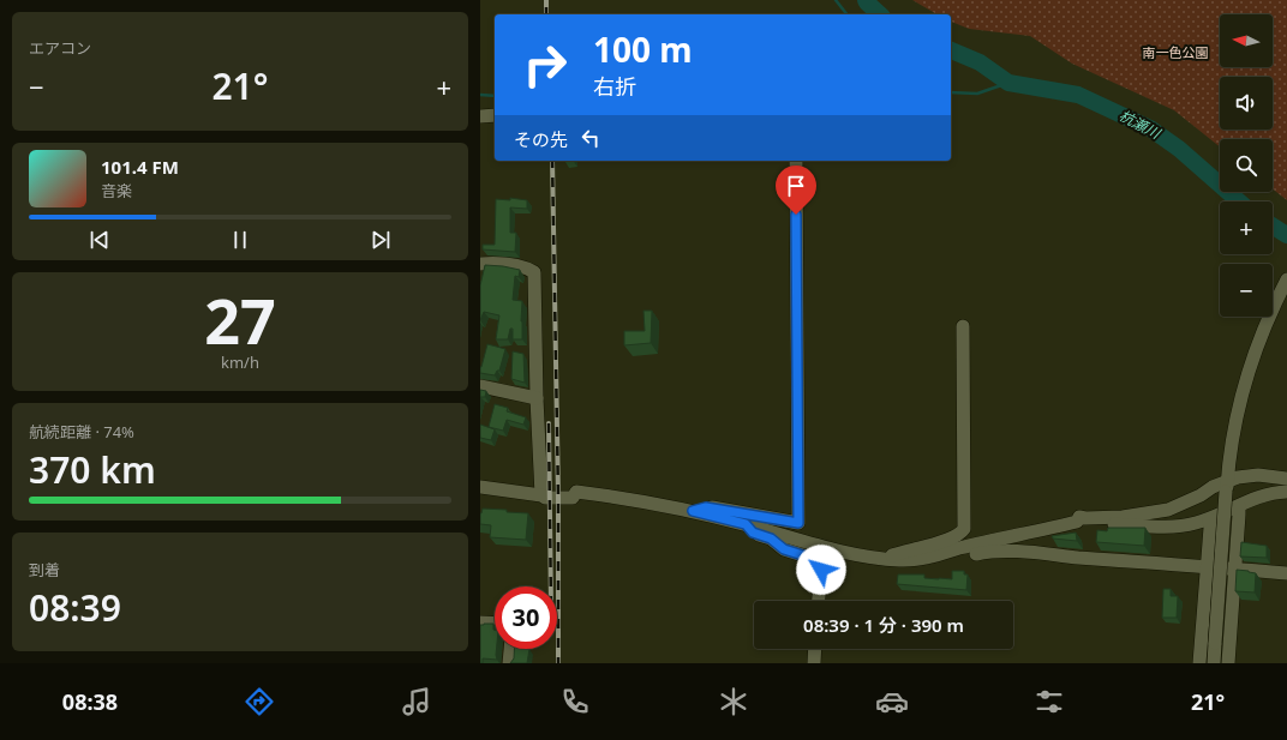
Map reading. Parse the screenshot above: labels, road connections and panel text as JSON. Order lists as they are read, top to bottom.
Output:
{
  "water": ["杭瀬川"],
  "parks": ["南一色公園"],
  "north": "left",
  "page": {
    "tile": [
      "エアコン",
      ["27", "km/h"],
      ["航続距離 · 74%", "370 km"],
      ["到着", "08:39"]
    ],
    "map_buttons": ["+", "−"],
    "turn": ["100 m", "右折"],
    "heat": ["−", "21°", "+"],
    "then": "その先",
    "song": ["101.4 FM", "音楽"],
    "limit": "30",
    "trip": "08:39 · 1 分 · 390 m",
    "tabs": ["08:38", "21°"]
  }
}
